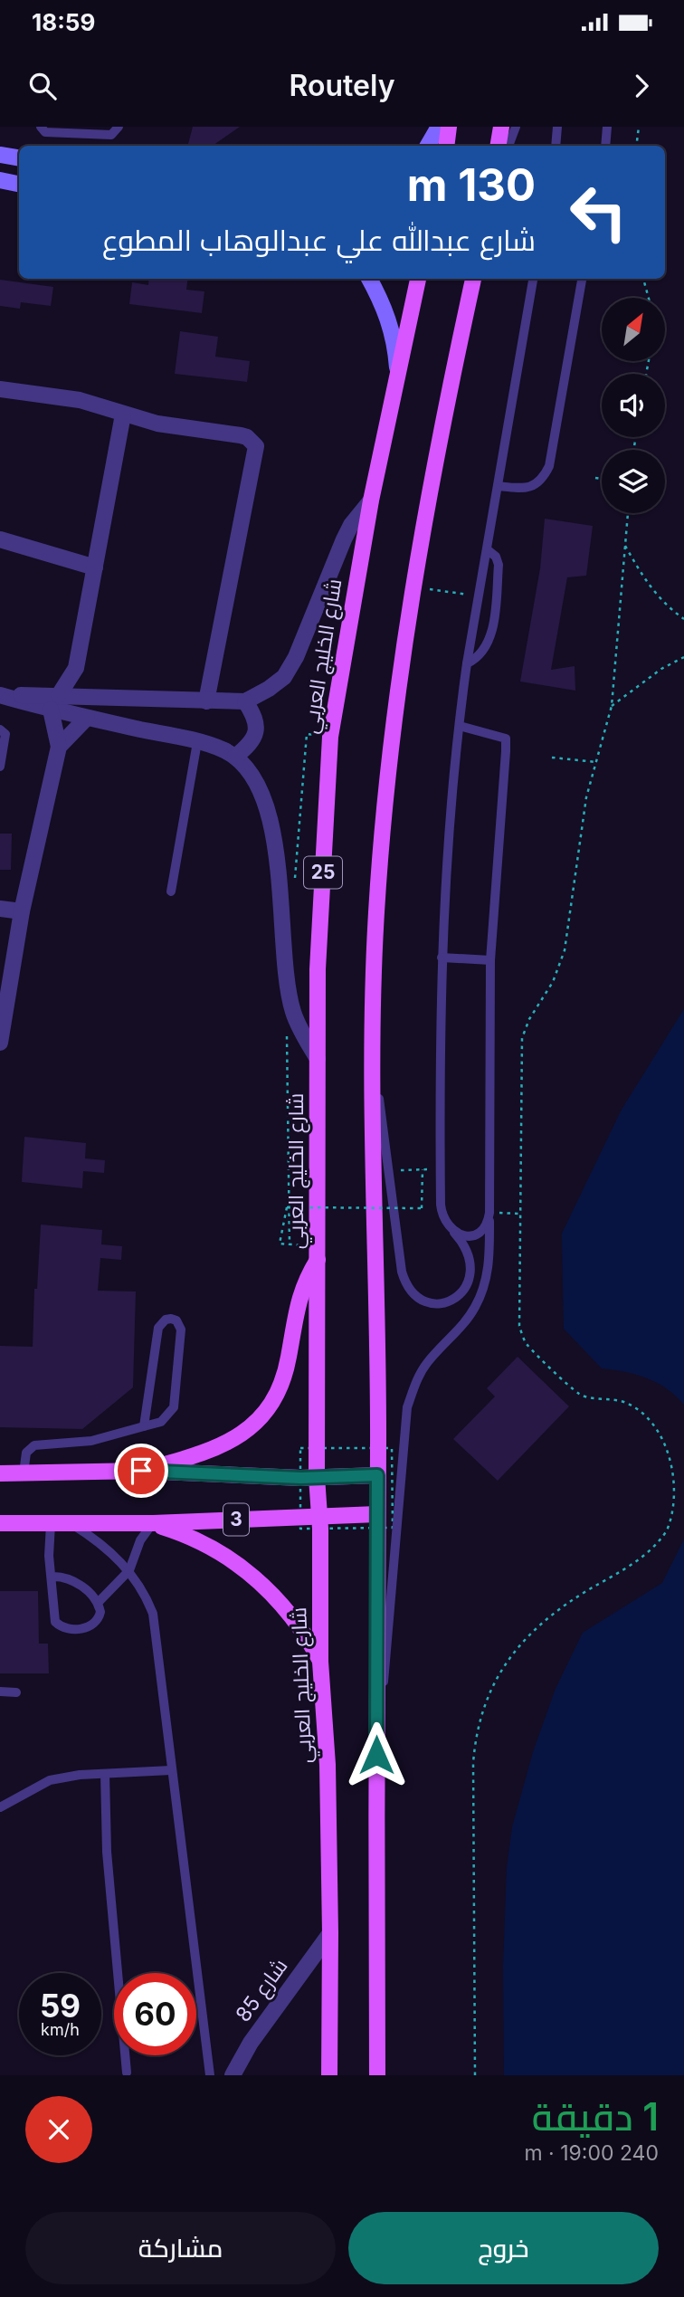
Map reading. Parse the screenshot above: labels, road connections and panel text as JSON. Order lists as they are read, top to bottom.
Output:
{
  "streets": {
    "main road": ["شارع الخليج العربي", "25", "3"],
    "street": ["شارع 85"]
  },
  "crossings": [
    ["شارع الخليج العربي", "3"],
    ["شارع الخليج العربي", "شارع 85"]
  ],
  "north": "top right",
  "page": {
    "status": "18:59",
    "header": "Routely",
    "turn": ["130 m", "شارع عبدالله علي عبدالوهاب المطوع"],
    "speed": "59 km/h",
    "limit": "60",
    "heading": ["1 دقيقة", "240 m · 19:00"],
    "buttons": ["خروج", "مشاركة"]
  }
}
